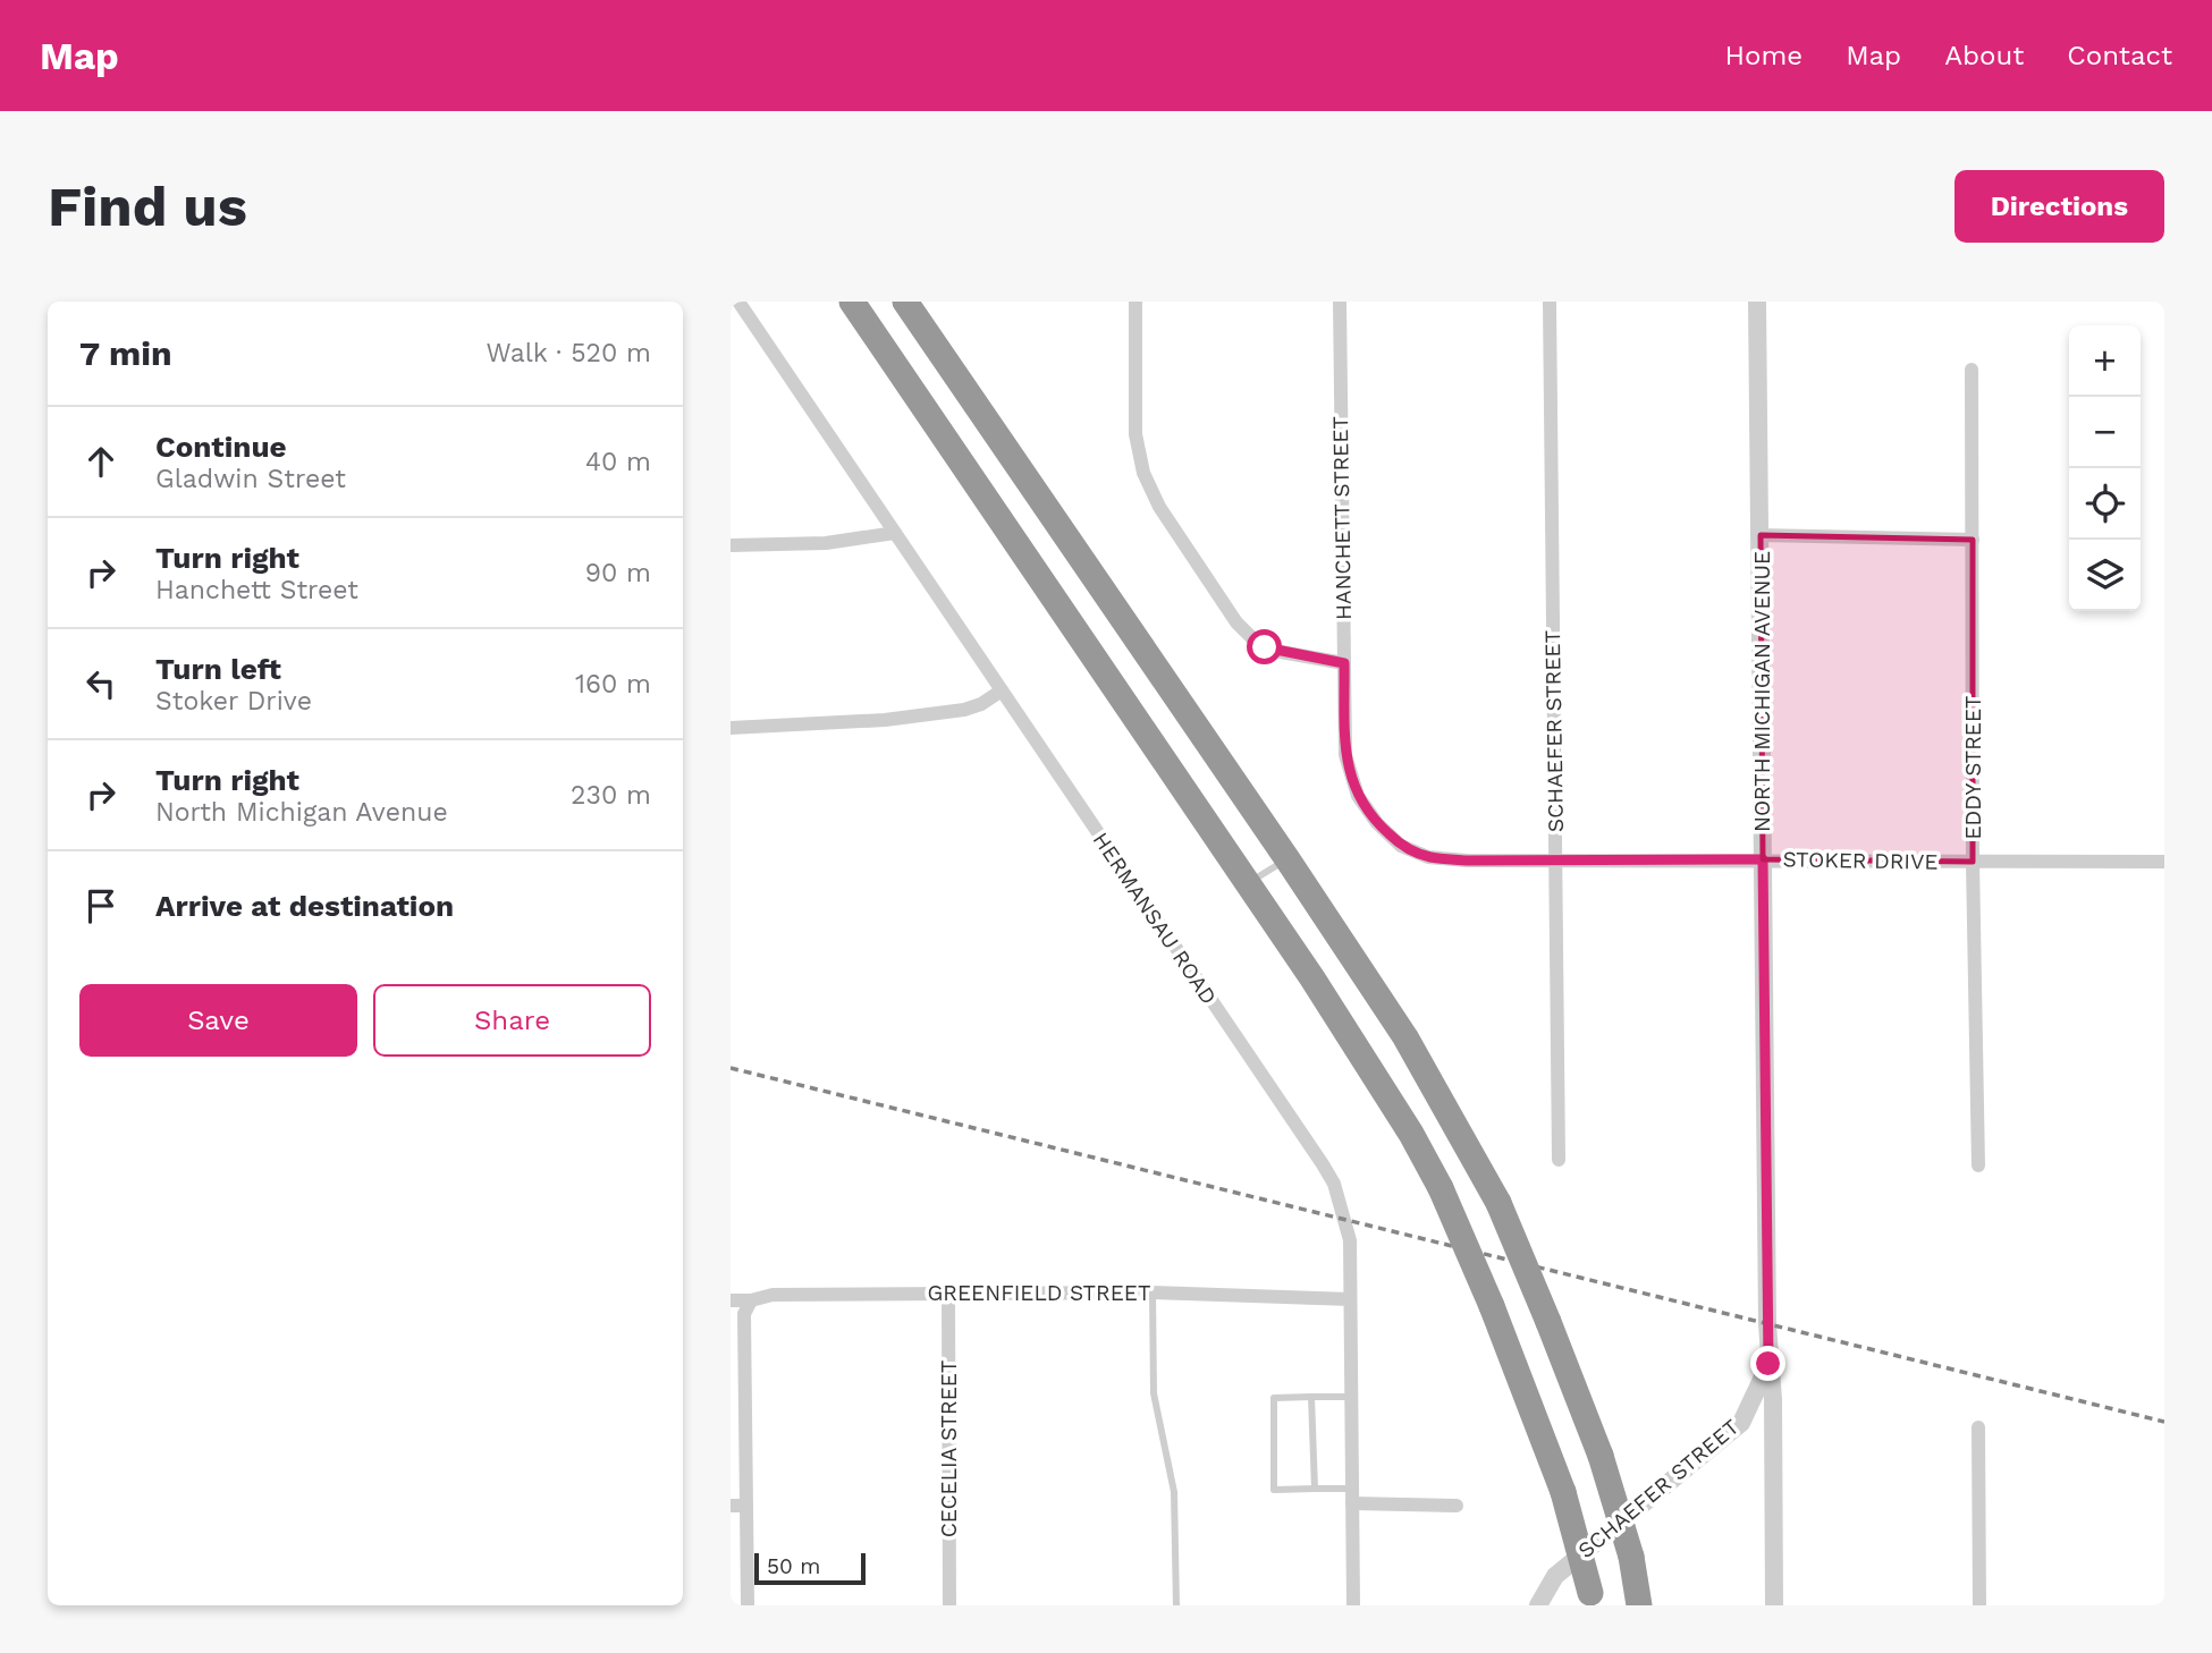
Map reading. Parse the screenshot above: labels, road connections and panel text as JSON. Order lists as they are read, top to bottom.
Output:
{
  "streets": {
    "street": [
      "HANCHETT STREET",
      "NORTH MICHIGAN AVENUE",
      "SCHAEFER STREET",
      "EDDY STREET",
      "STOKER DRIVE",
      "HERMANSAU ROAD",
      "GREENFIELD STREET",
      "CECELIA STREET"
    ]
  },
  "crossings": [
    ["HANCHETT STREET", "STOKER DRIVE"],
    ["NORTH MICHIGAN AVENUE", "SCHAEFER STREET"],
    ["NORTH MICHIGAN AVENUE", "STOKER DRIVE"],
    ["SCHAEFER STREET", "STOKER DRIVE"],
    ["EDDY STREET", "STOKER DRIVE"],
    ["HERMANSAU ROAD", "GREENFIELD STREET"],
    ["GREENFIELD STREET", "CECELIA STREET"]
  ],
  "scale_bar": "50 m",
  "page": {
    "header": "Map",
    "nav": [
      "Home",
      "Map",
      "About",
      "Contact"
    ],
    "buttons": [
      "Directions",
      ["Save", "Share"]
    ],
    "title": "Find us",
    "heading": ["7 min", "Walk · 520 m"],
    "map_buttons": ["+", "−"],
    "list": [
      ["Continue", "Gladwin Street", "40 m"],
      ["Turn right", "Hanchett Street", "90 m"],
      ["Turn left", "Stoker Drive", "160 m"],
      ["Turn right", "North Michigan Avenue", "230 m"],
      "Arrive at destination"
    ],
    "scale": "50 m"
  }
}
